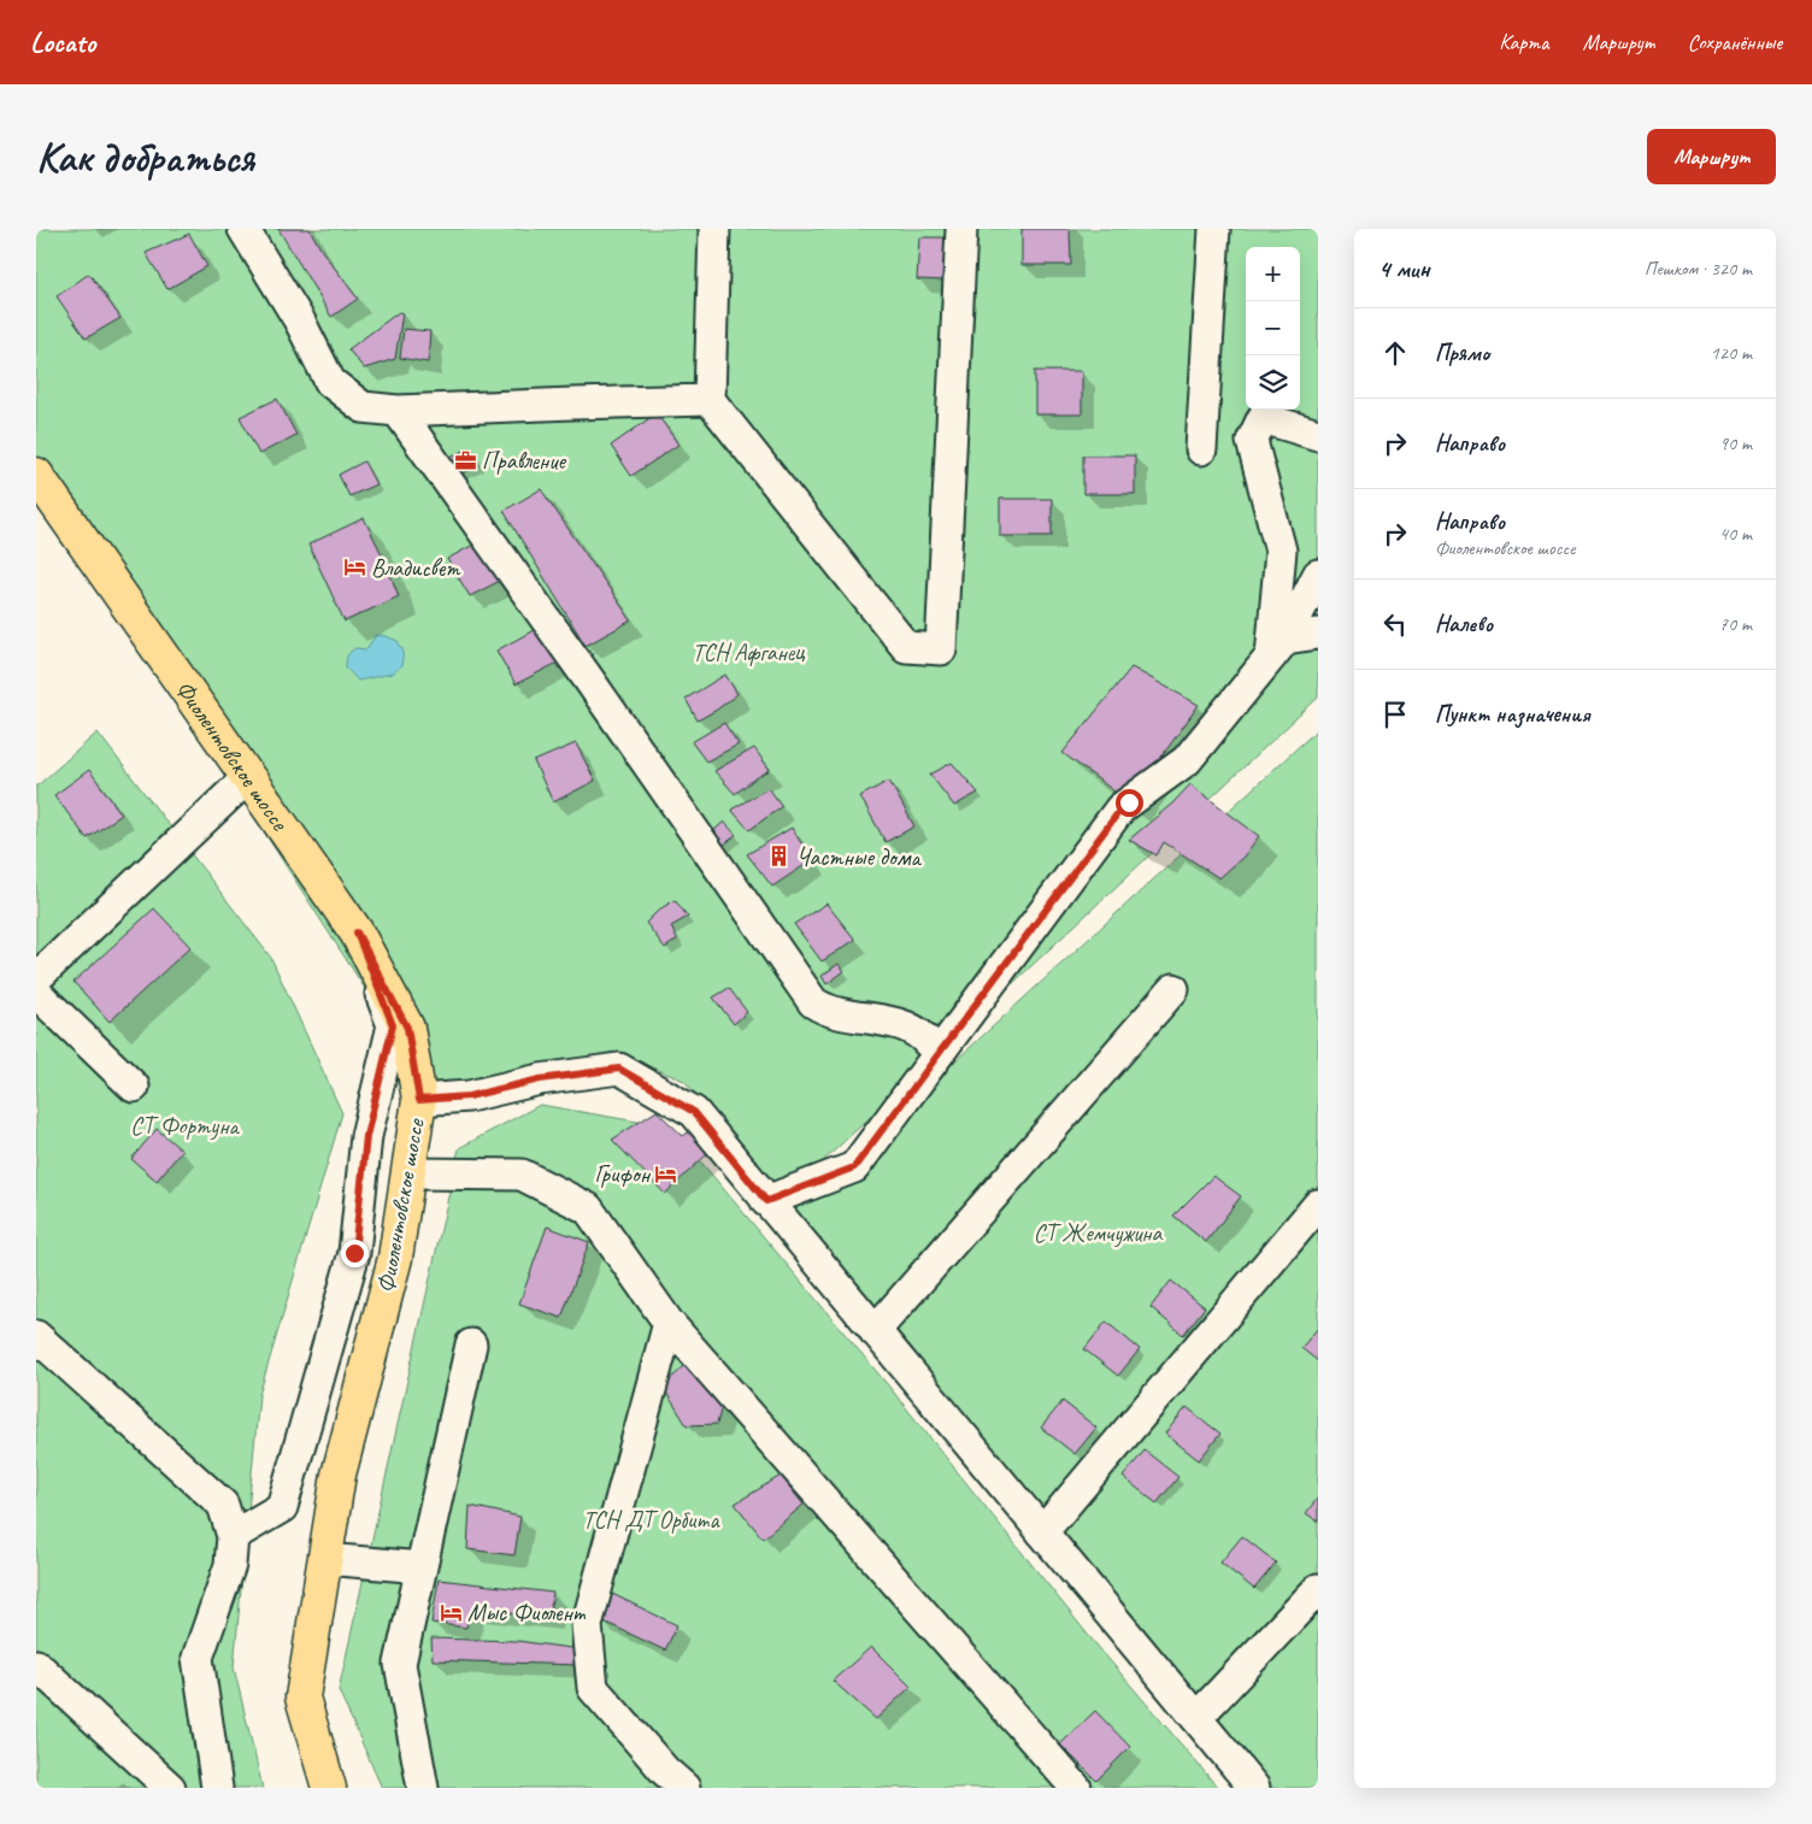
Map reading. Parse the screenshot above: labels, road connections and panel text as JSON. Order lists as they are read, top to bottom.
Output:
{
  "streets": {
    "main road": ["Фиолентовское шоссе"]
  },
  "parks": [
    "ТСН Афганец",
    "СТ Фортуна",
    "СТ Жемчужина",
    "ТСН ДТ Орбита"
  ],
  "places": {
    "office": ["Правление"],
    "hotel": ["Владисвет", "Грифон", "Мыс Фиолент"],
    "building": ["Частные дома"]
  },
  "page": {
    "header": "Locato",
    "nav": ["Карта", "Маршрут", "Сохранённые"],
    "buttons": "Маршрут",
    "title": "Как добраться",
    "heading": ["4 мин", "Пешком · 320 m"],
    "map_buttons": ["+", "−"],
    "list": [
      ["Прямо", "120 m"],
      ["Направо", "90 m"],
      ["Направо", "Фиолентовское шоссе", "40 m"],
      ["Налево", "70 m"],
      "Пункт назначения"
    ]
  }
}
